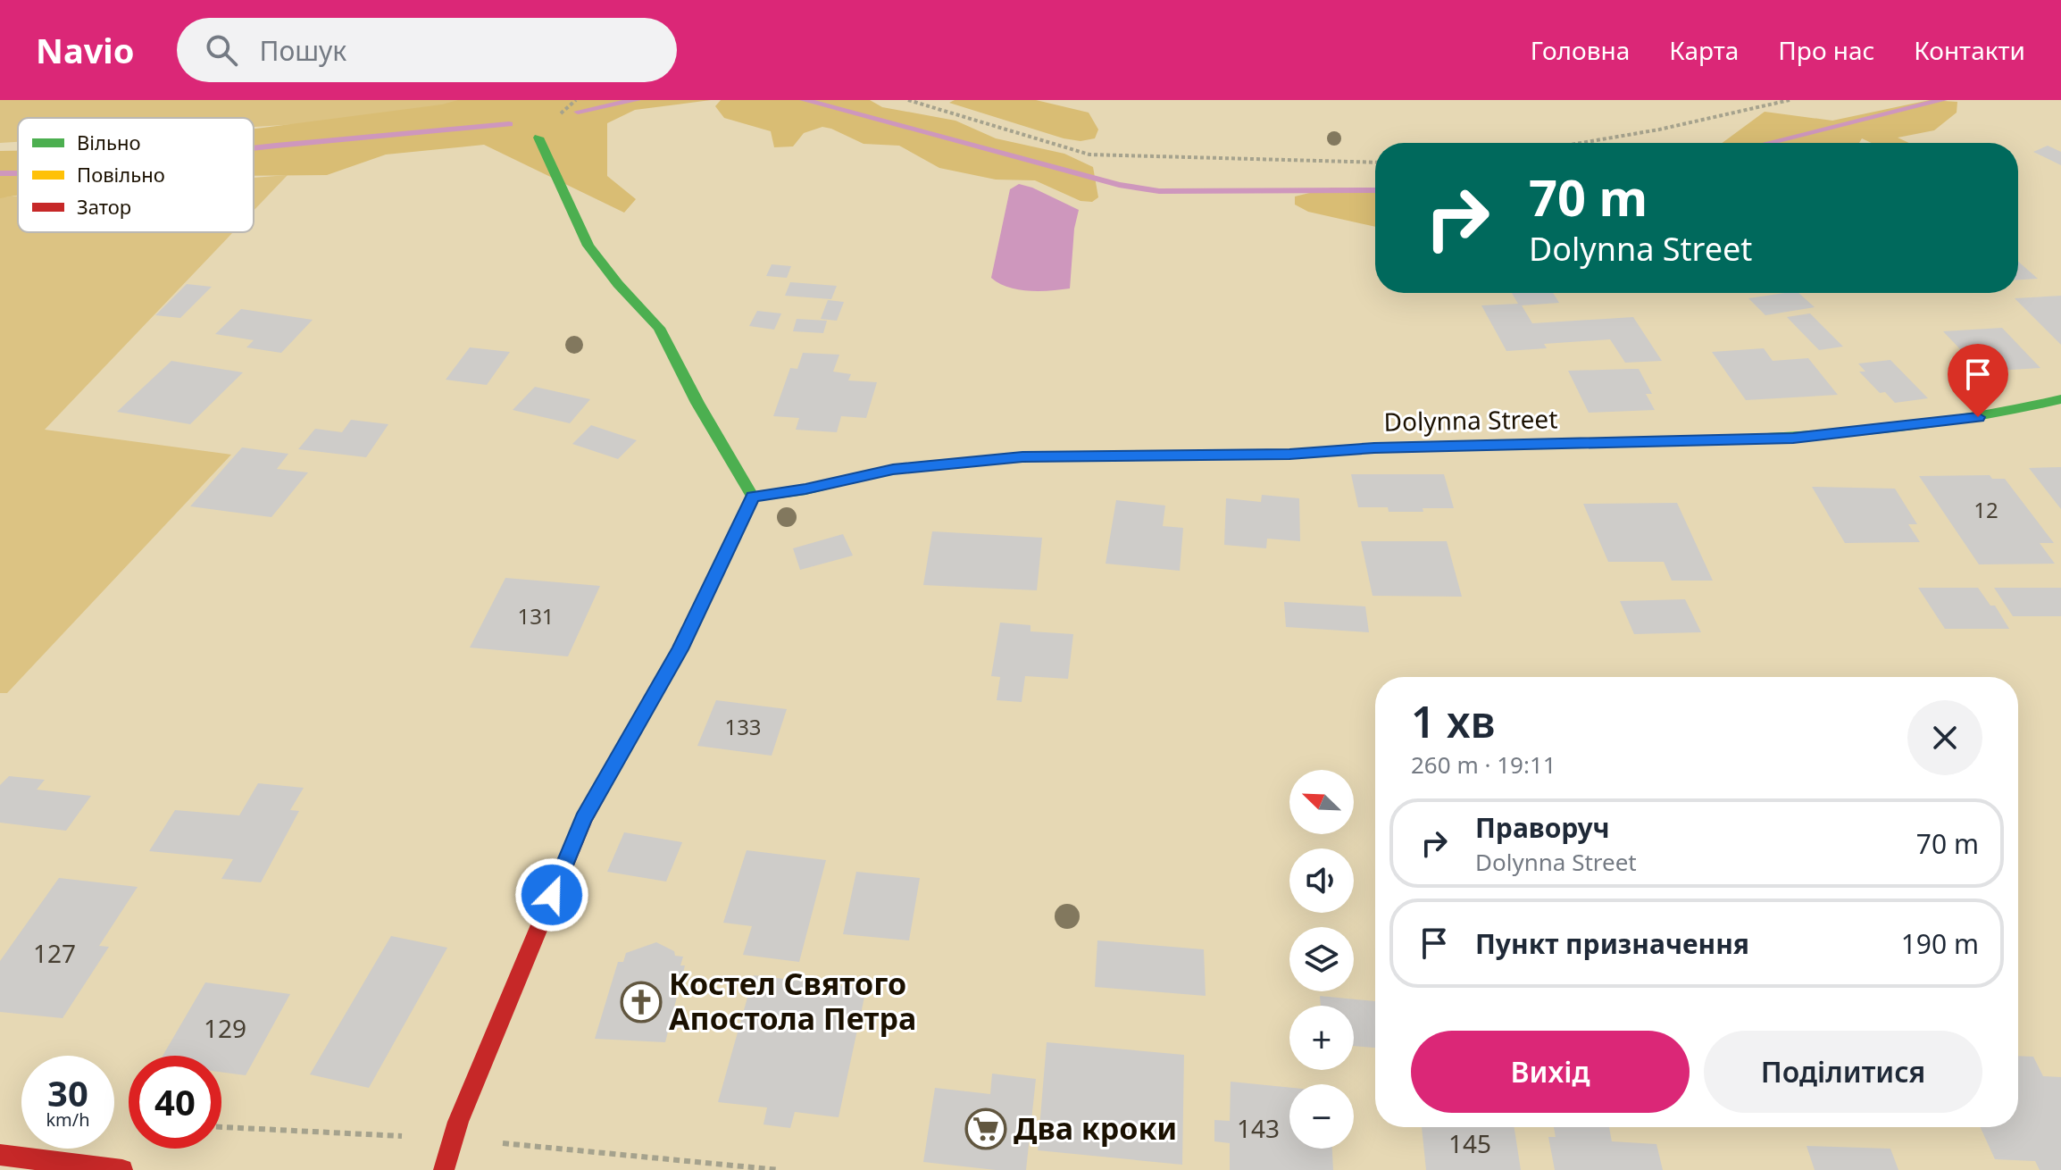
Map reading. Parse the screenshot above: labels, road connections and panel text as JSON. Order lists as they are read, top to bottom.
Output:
{
  "streets": {
    "street": ["Dolynna Street"]
  },
  "places": {
    "church": ["Костел Святого Апостола Петра"],
    "supermarket": ["Два кроки"]
  },
  "house_numbers": [
    "12",
    "131",
    "133",
    "127",
    "129",
    "143",
    "145"
  ],
  "legend": ["Вільно", "Повільно", "Затор"],
  "north": "top left",
  "page": {
    "header": "Navio",
    "search": "Пошук",
    "nav": [
      "Головна",
      "Карта",
      "Про нас",
      "Контакти"
    ],
    "turn": ["70 m", "Dolynna Street"],
    "heading": ["1 хв", "260 m · 19:11"],
    "map_buttons": ["+", "−"],
    "list": [
      {
        "name": "Праворуч",
        "note": "Dolynna Street",
        "value": "70 m"
      },
      {
        "name": "Пункт призначення",
        "value": "190 m"
      }
    ],
    "buttons": ["Вихід", "Поділитися"],
    "speed": "30 km/h",
    "limit": "40"
  }
}
